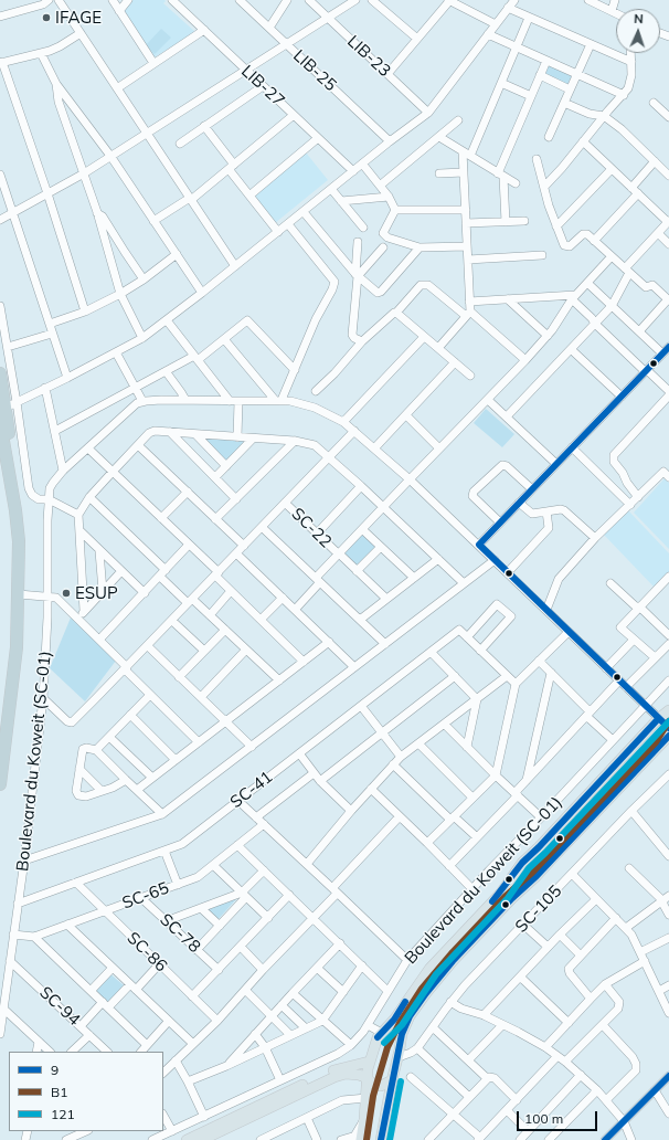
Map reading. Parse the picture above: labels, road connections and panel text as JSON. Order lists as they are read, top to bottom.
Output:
{
  "streets": {
    "street": [
      "LIB-23",
      "LIB-25",
      "LIB-27",
      "SC-22",
      "Boulevard du Koweit (SC-01)",
      "SC-41",
      "SC-65",
      "SC-105",
      "SC-78",
      "SC-86",
      "SC-94"
    ]
  },
  "crossings": [
    ["Boulevard du Koweit (SC-01)", "SC-41"],
    ["Boulevard du Koweit (SC-01)", "SC-65"],
    ["Boulevard du Koweit (SC-01)", "SC-94"],
    ["SC-41", "SC-86"],
    ["SC-65", "SC-78"],
    ["SC-65", "SC-86"]
  ],
  "places": ["IFAGE", "ESUP"],
  "lines": ["transit line 9", "transit line B1", "transit line 121"],
  "legend": ["9", "B1", "121"],
  "scale_bar": "100 m",
  "north": "top"
}
